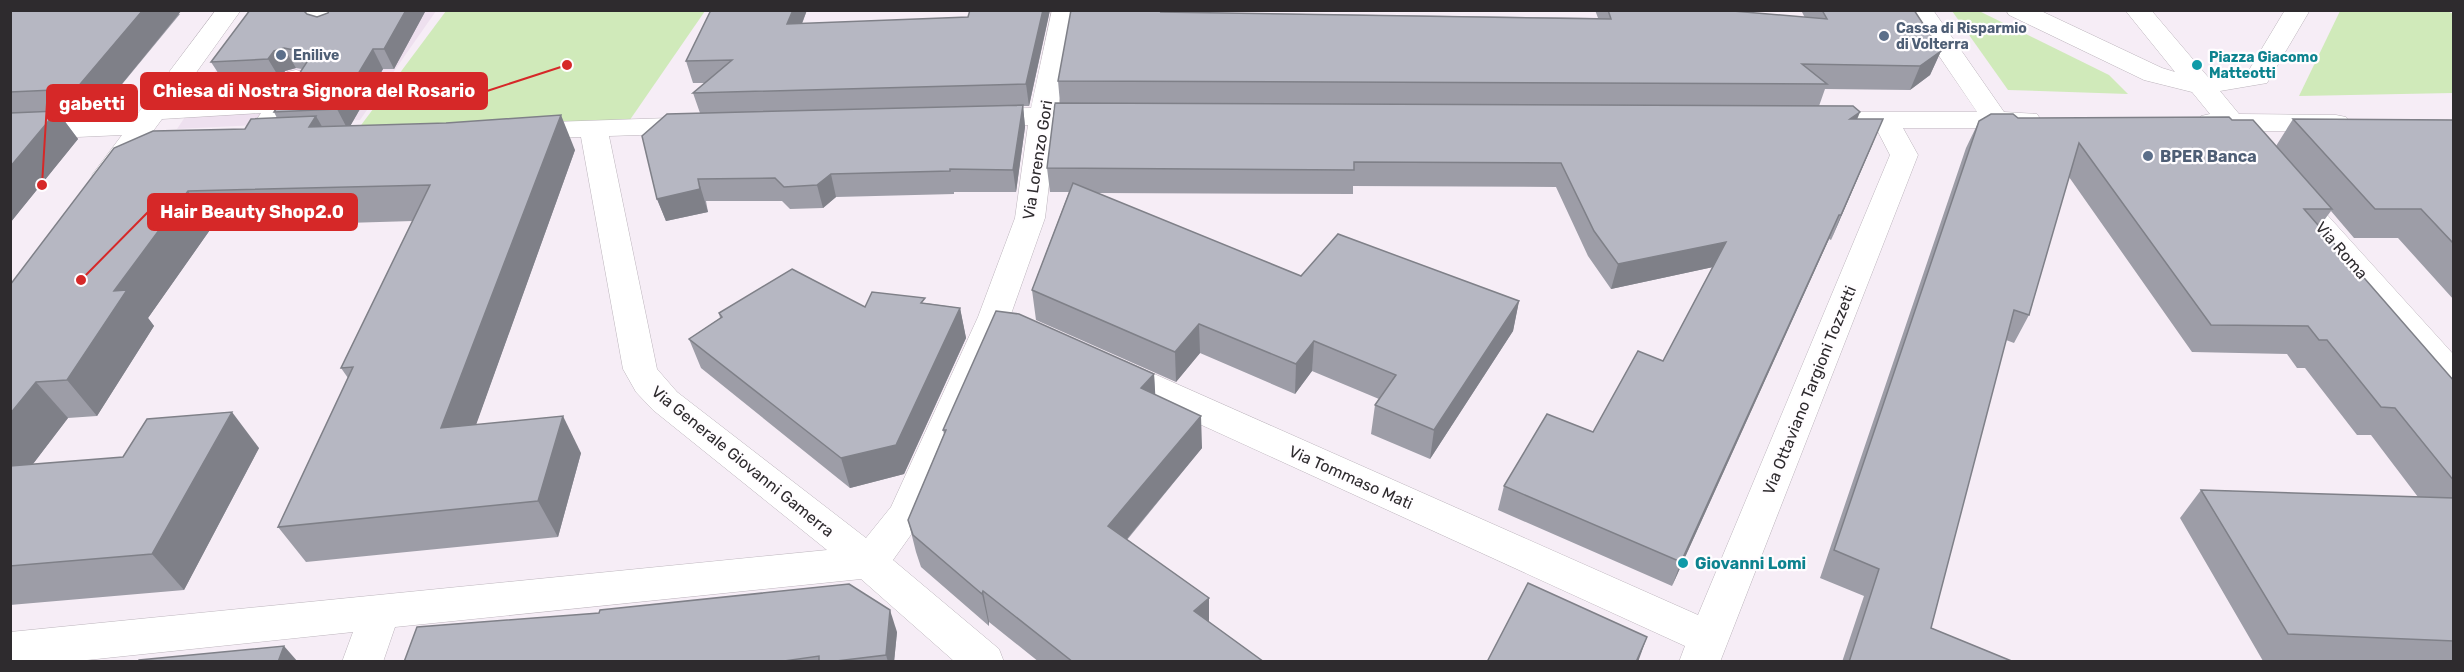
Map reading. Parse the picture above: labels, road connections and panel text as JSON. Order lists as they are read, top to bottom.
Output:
{
  "streets": {
    "street": [
      "Via Lorenzo Gori",
      "Via Roma",
      "Via Ottaviano Targioni Tozzetti",
      "Via Generale Giovanni Gamerra",
      "Via Tommaso Mati"
    ]
  },
  "crossings": [
    ["Via Lorenzo Gori", "Via Generale Giovanni Gamerra"],
    ["Via Ottaviano Targioni Tozzetti", "Via Tommaso Mati"]
  ],
  "places": [
    "Cassa di Risparmio di Volterra",
    "Enilive",
    "Chiesa di Nostra Signora del Rosario",
    "Piazza Giacomo Matteotti",
    "BPER Banca",
    "gabetti",
    "Hair Beauty Shop2.0",
    "Giovanni Lomi"
  ]
}
